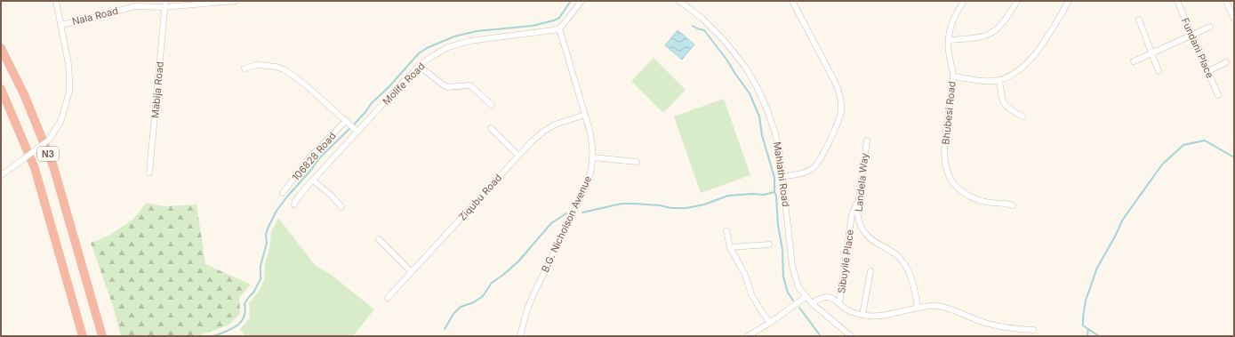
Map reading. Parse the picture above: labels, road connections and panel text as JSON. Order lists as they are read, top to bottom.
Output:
{
  "streets": {
    "highway": ["N3"],
    "street": [
      "Nala Road",
      "Fundani Place",
      "Molife Road",
      "Mabija Road",
      "Bhubesi Road",
      "106828 Road",
      "Mahlathi Road",
      "Landela Way",
      "Ziqubu Road",
      "B.G. Nicholson Avenue",
      "Sibuyile Place"
    ]
  },
  "crossings": [
    ["Nala Road", "Mabija Road"],
    ["Molife Road", "B.G. Nicholson Avenue"],
    ["Landela Way", "Sibuyile Place"],
    ["Ziqubu Road", "B.G. Nicholson Avenue"]
  ]
}
